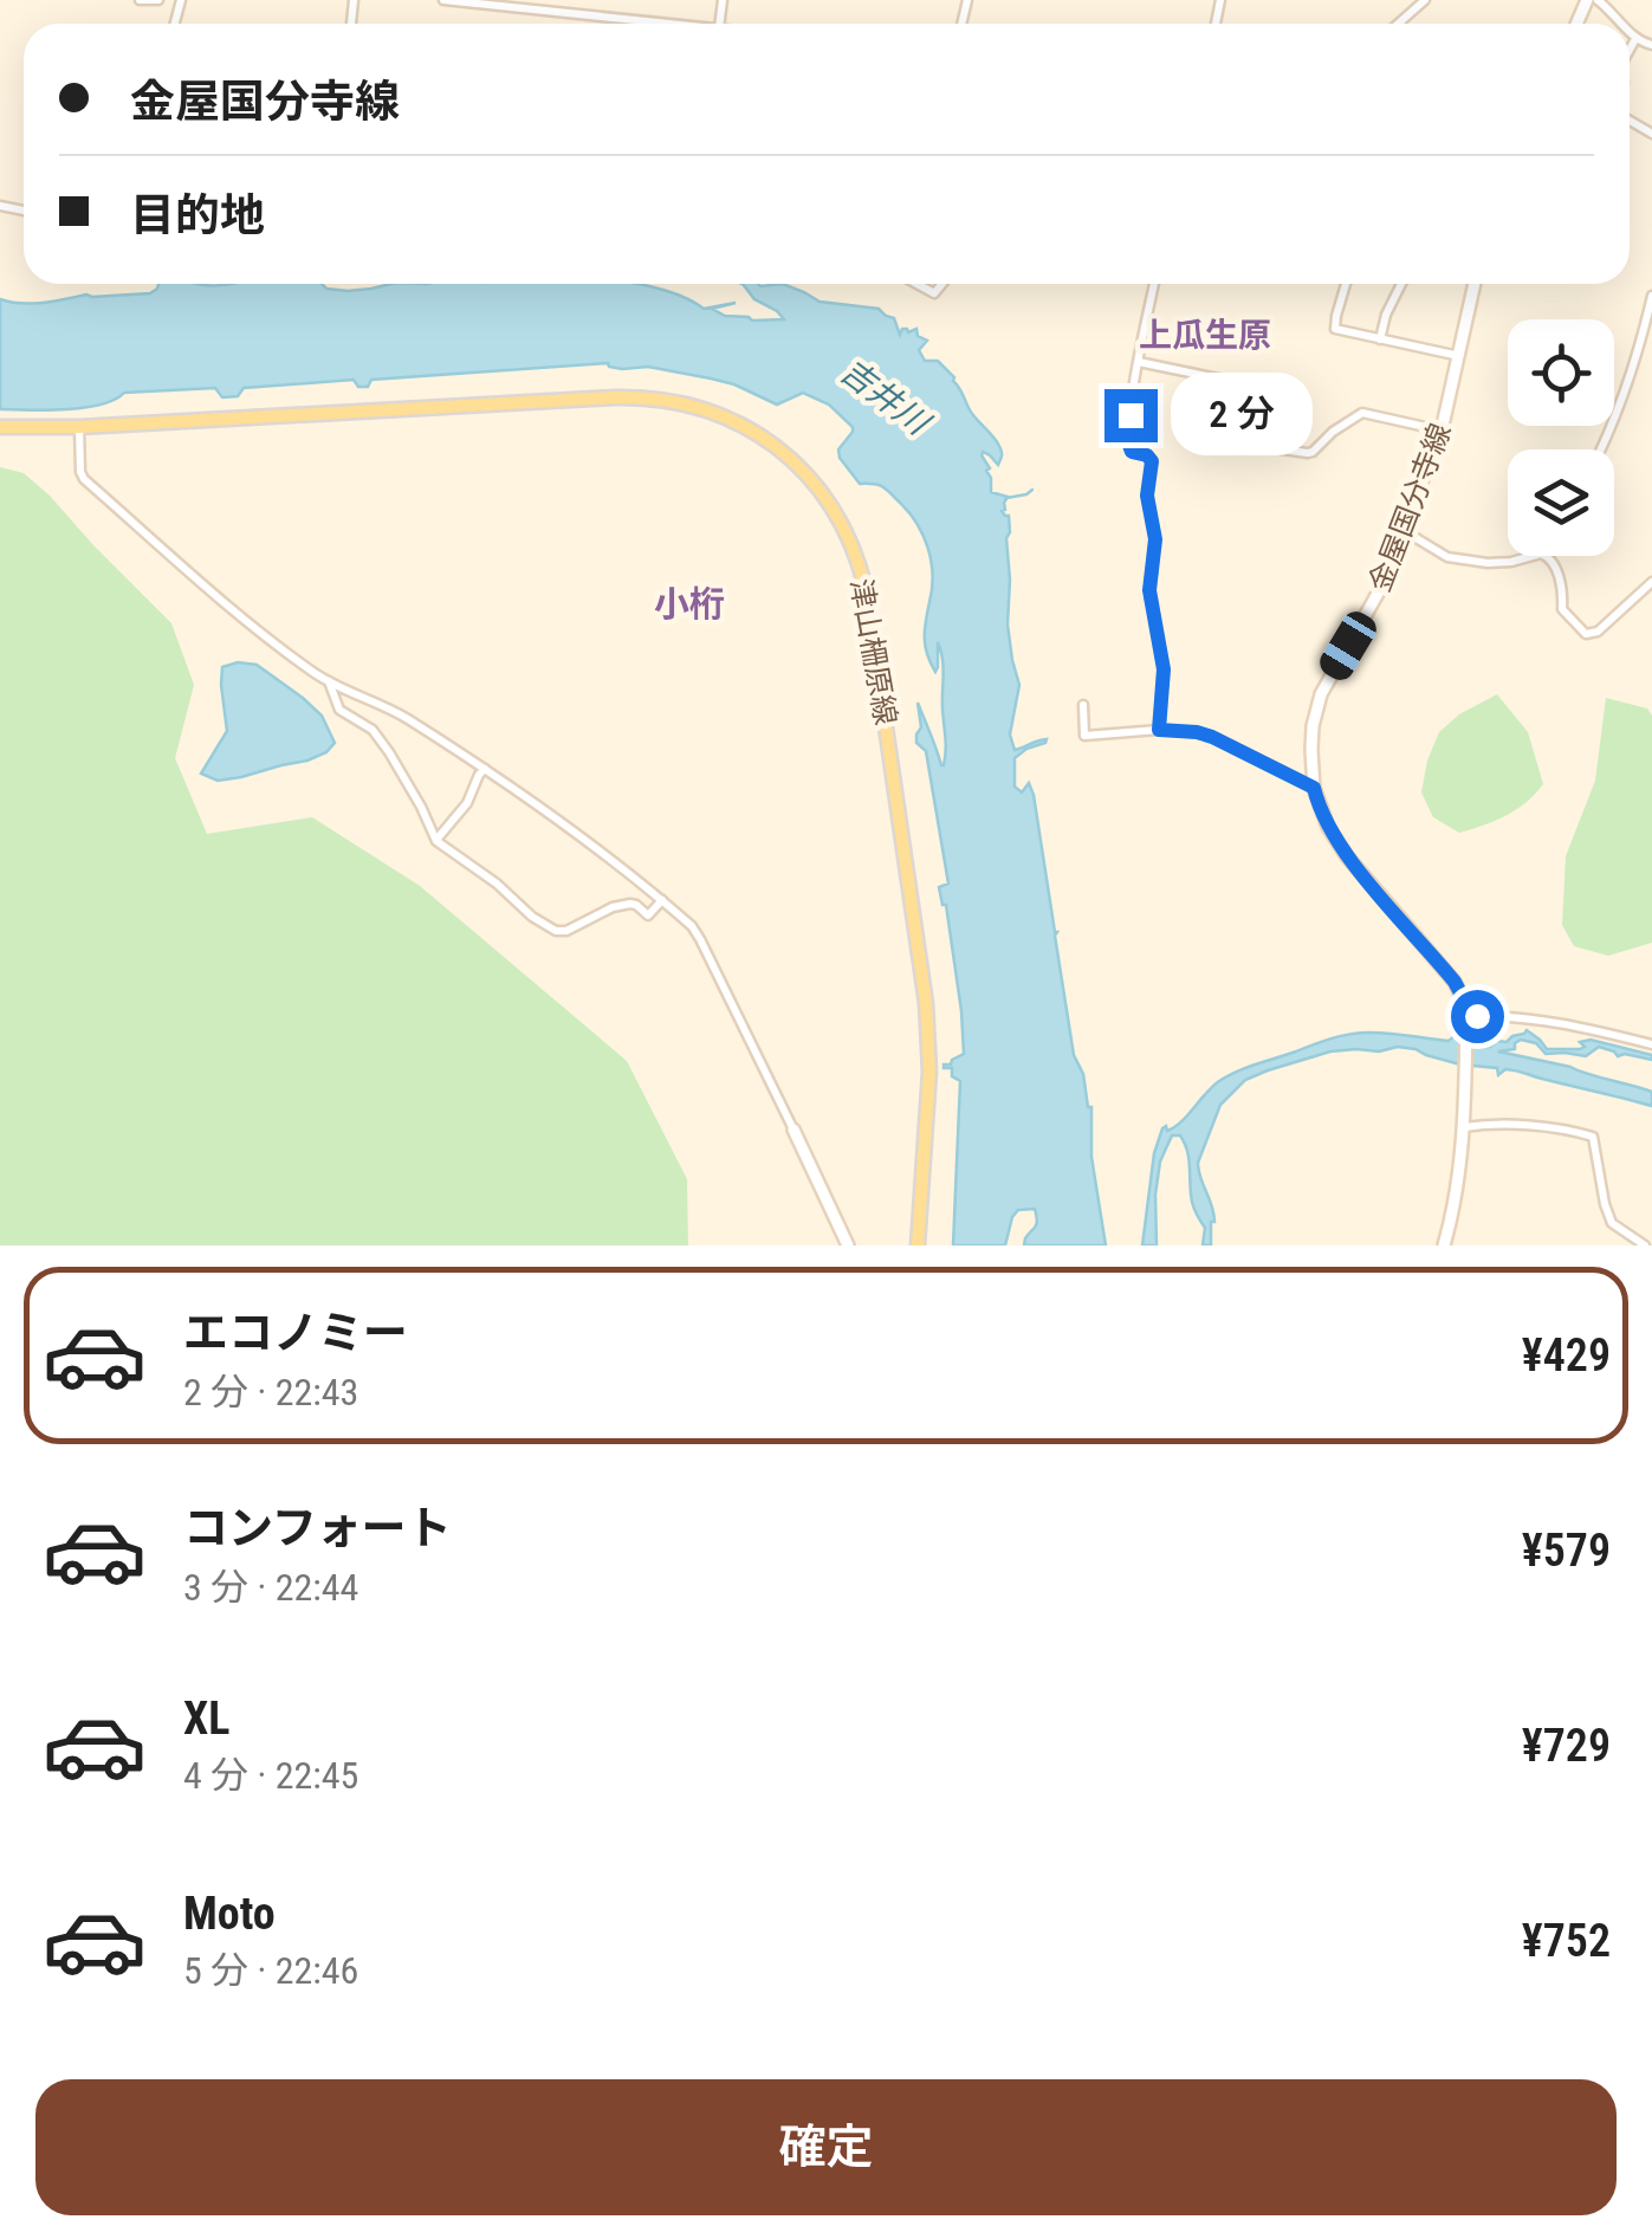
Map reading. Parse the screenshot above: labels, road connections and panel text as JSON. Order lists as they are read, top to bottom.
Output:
{
  "streets": {
    "main road": ["金屋国分寺線", "津山柵原線"]
  },
  "districts": ["上瓜生原", "小桁"],
  "water": ["吉井川"],
  "page": {
    "banner": ["金屋国分寺線", "目的地"],
    "bubble": "2 分",
    "list": [
      {
        "name": "エコノミー",
        "note": "2 分 · 22:43",
        "value": "¥429"
      },
      {
        "name": "コンフォート",
        "note": "3 分 · 22:44",
        "value": "¥579"
      },
      {
        "name": "XL",
        "note": "4 分 · 22:45",
        "value": "¥729"
      },
      {
        "name": "Moto",
        "note": "5 分 · 22:46",
        "value": "¥752"
      }
    ],
    "buttons": "確定"
  }
}
